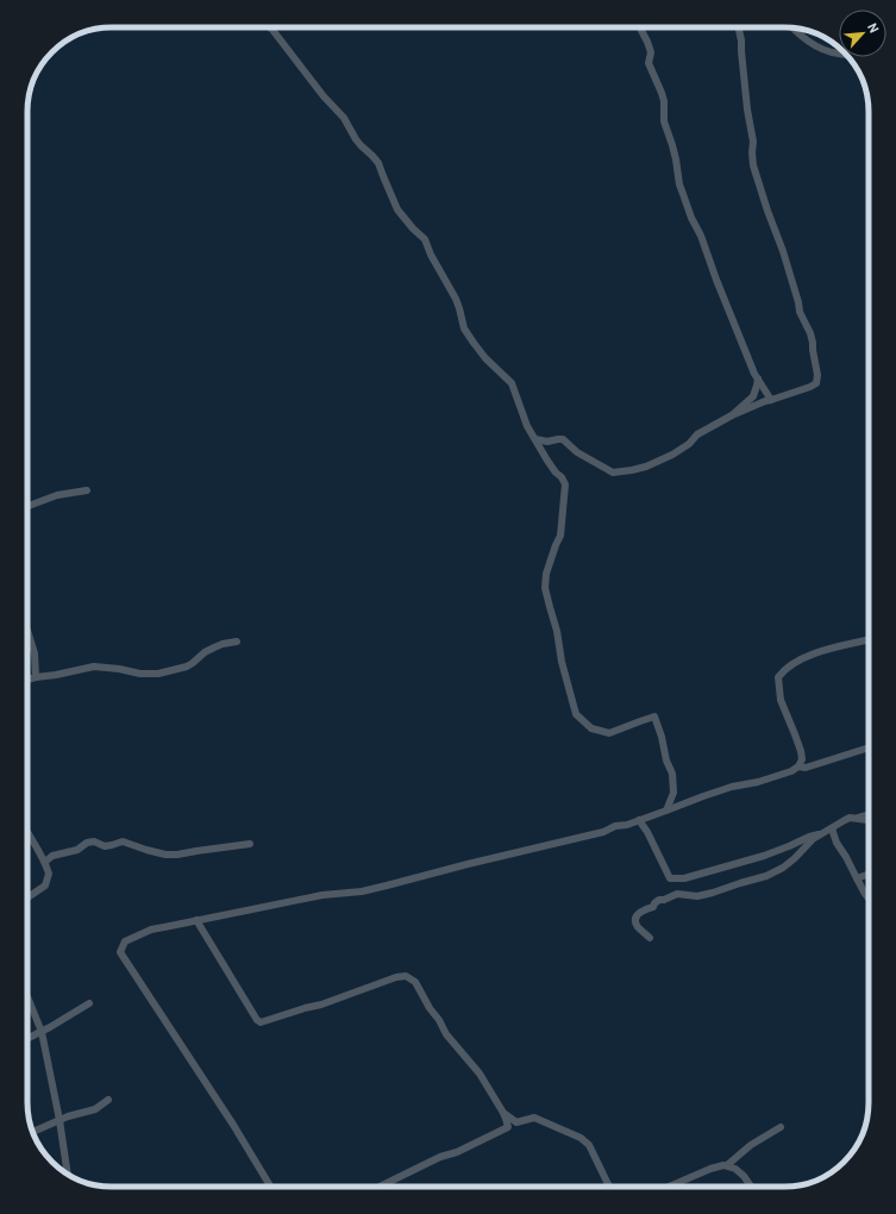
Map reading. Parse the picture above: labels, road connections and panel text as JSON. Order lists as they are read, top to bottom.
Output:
{
  "north": "top right"
}
